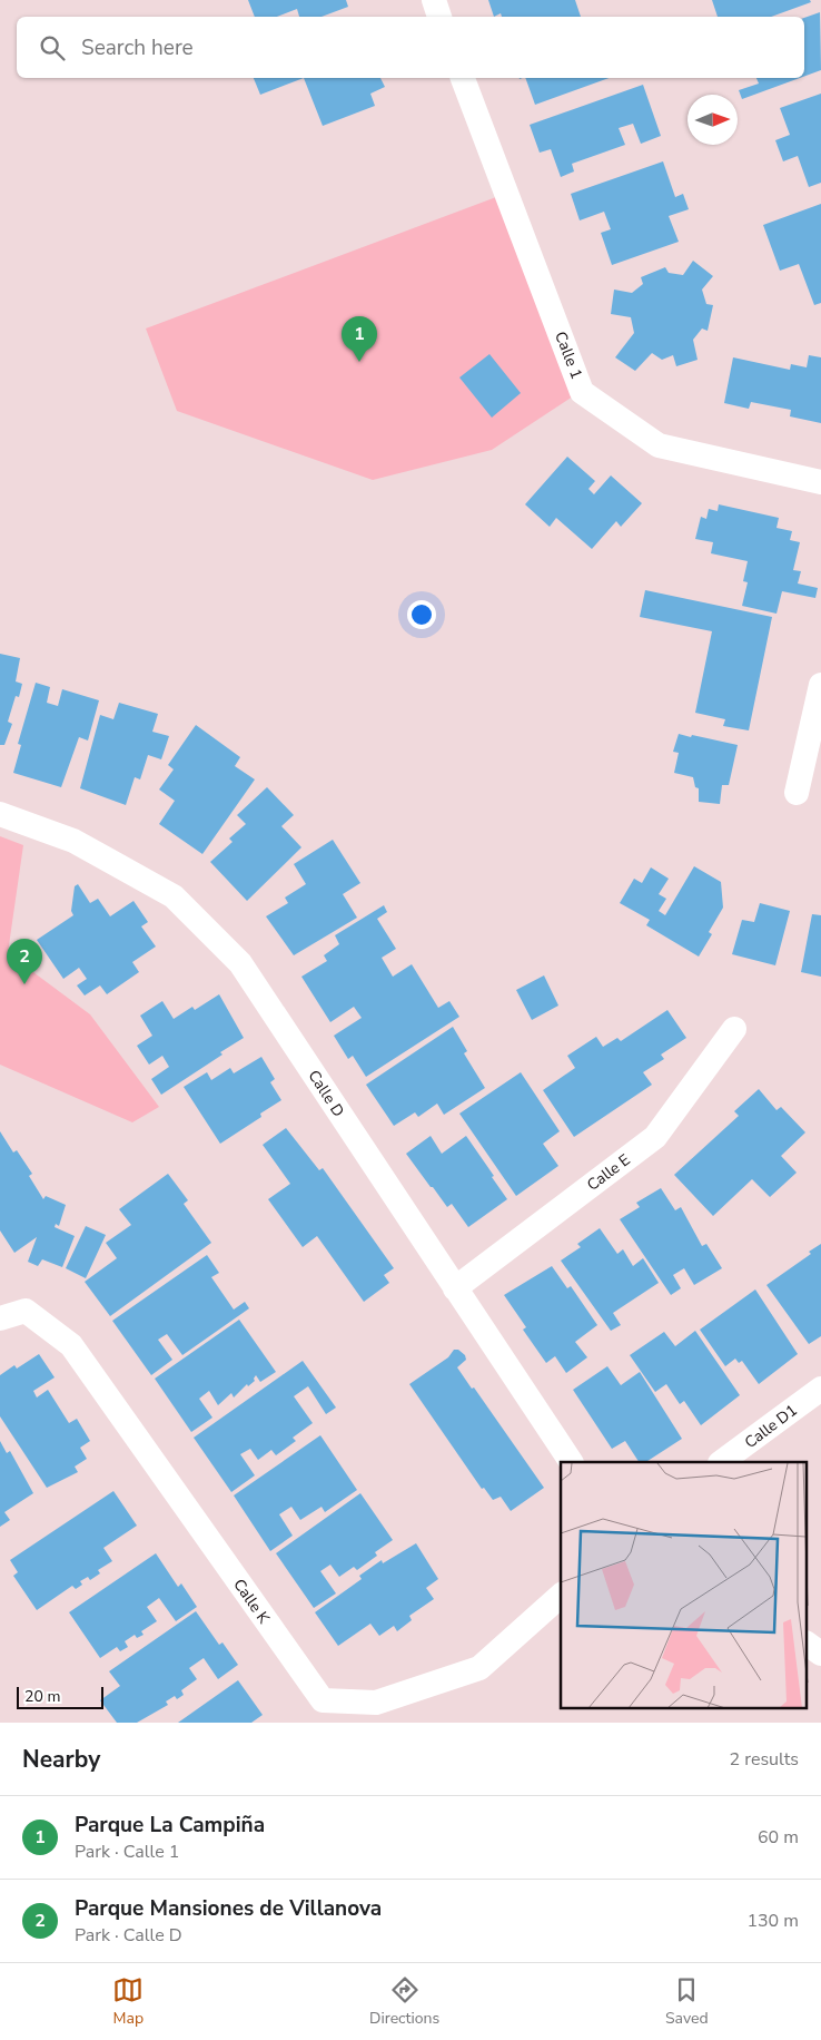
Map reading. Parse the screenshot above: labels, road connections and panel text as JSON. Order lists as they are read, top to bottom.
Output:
{
  "streets": {
    "street": [
      "Calle 1",
      "Calle D",
      "Calle E",
      "Calle D1",
      "Calle K"
    ]
  },
  "crossings": [
    ["Calle D", "Calle E"]
  ],
  "scale_bar": "20 m",
  "north": "right",
  "page": {
    "search": "Search here",
    "pins": ["1", "2"],
    "scale": "20 m",
    "heading": ["Nearby", "2 results"],
    "list": [
      {
        "mark": "1",
        "name": "Parque La Campiña",
        "note": "Park · Calle 1",
        "value": "60 m"
      },
      {
        "mark": "2",
        "name": "Parque Mansiones de Villanova",
        "note": "Park · Calle D",
        "value": "130 m"
      }
    ],
    "nav": ["Map", "Directions", "Saved"]
  }
}
